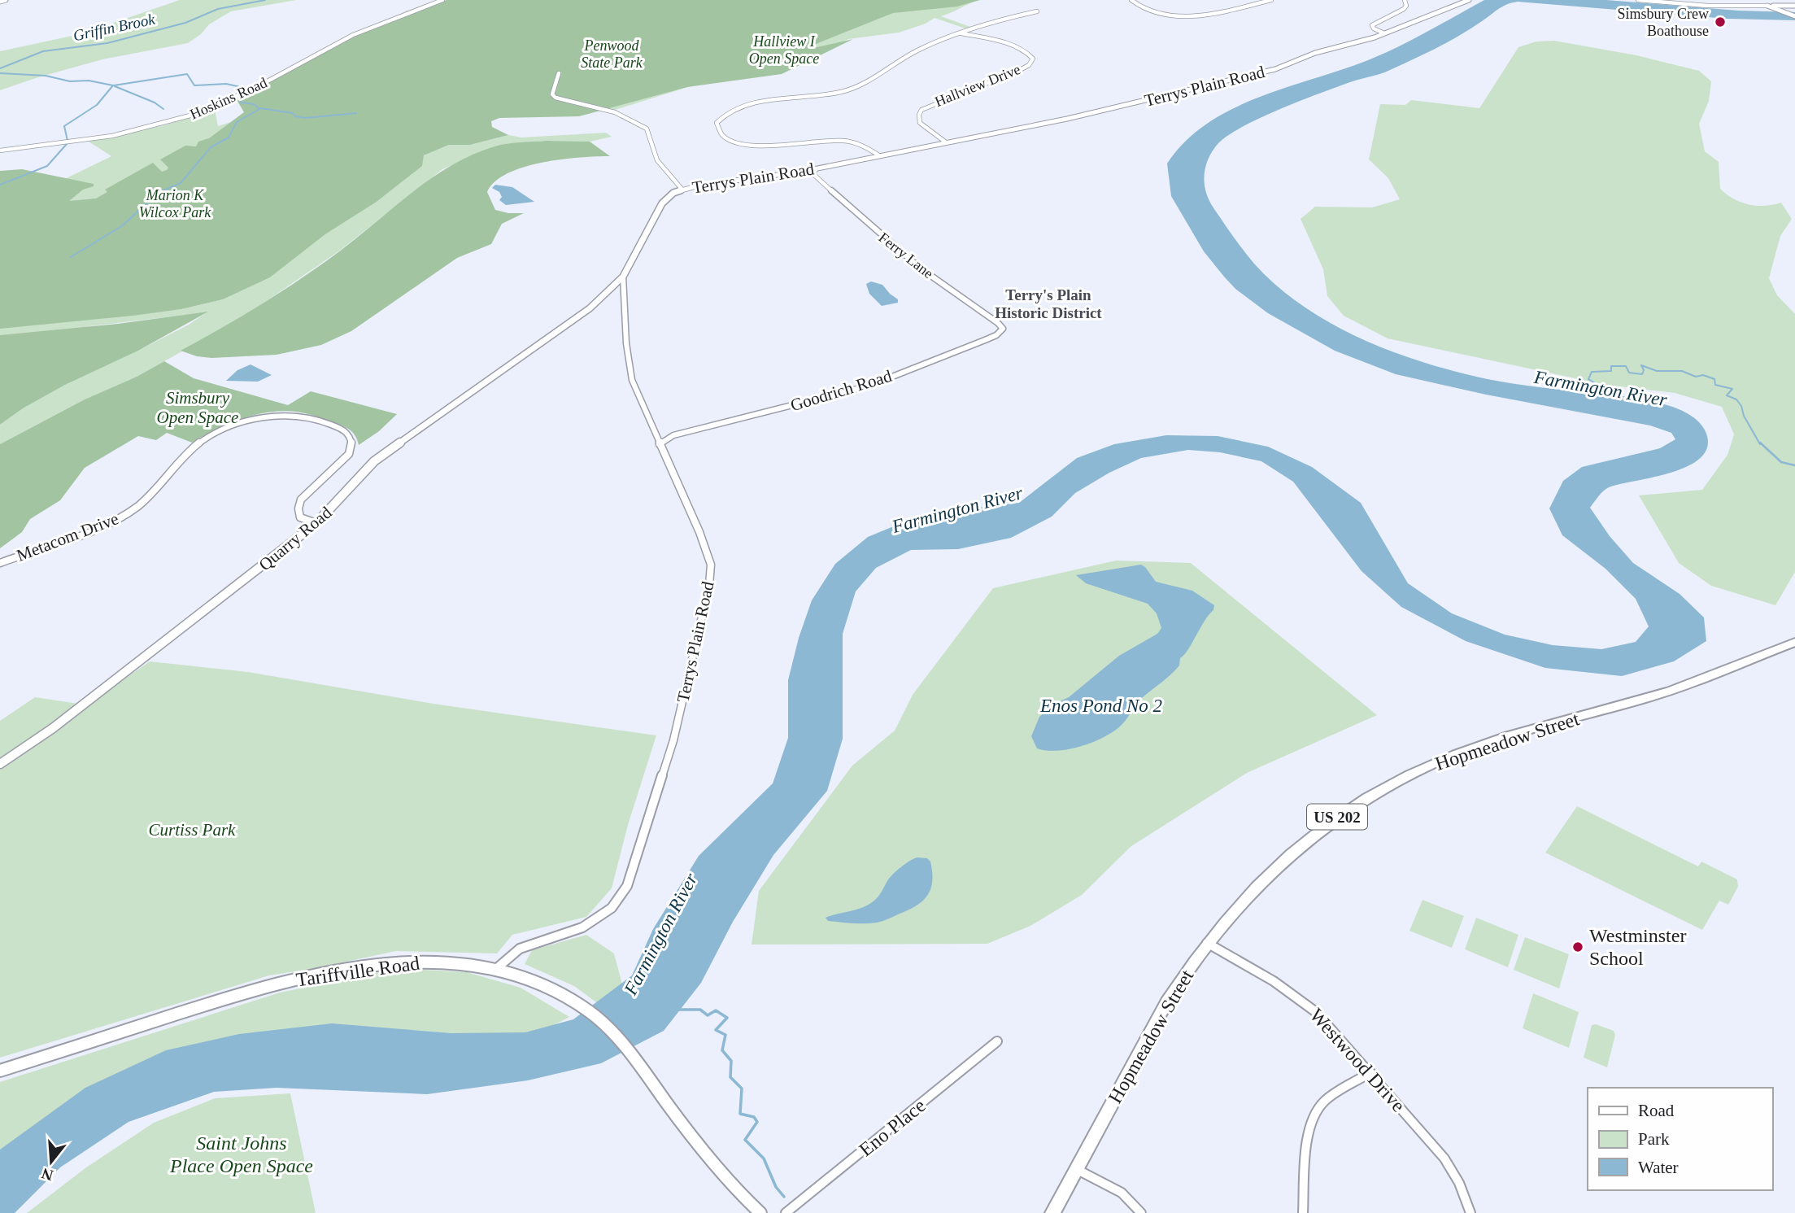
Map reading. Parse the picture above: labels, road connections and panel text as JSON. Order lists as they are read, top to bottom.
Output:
{
  "streets": {
    "highway": ["Hopmeadow Street", "US 202"],
    "main road": ["Tariffville Road"],
    "street": [
      "Hallview Drive",
      "Terrys Plain Road",
      "Hoskins Road",
      "Ferry Lane",
      "Goodrich Road",
      "Metacom Drive",
      "Quarry Road",
      "Westwood Drive",
      "Eno Place"
    ]
  },
  "crossings": [
    ["Hallview Drive", "Terrys Plain Road"],
    ["Terrys Plain Road", "Ferry Lane"],
    ["Terrys Plain Road", "Goodrich Road"],
    ["Terrys Plain Road", "Quarry Road"],
    ["Terrys Plain Road", "Tariffville Road"],
    ["Ferry Lane", "Goodrich Road"],
    ["Metacom Drive", "Quarry Road"],
    ["Hopmeadow Street", "Westwood Drive"]
  ],
  "districts": ["Terry's Plain Historic District"],
  "water": ["Griffin Brook", "Farmington River", "Enos Pond No 2"],
  "parks": [
    "Hallview I Open Space",
    "Penwood State Park",
    "Marion K Wilcox Park",
    "Simsbury Open Space",
    "Curtiss Park",
    "Saint Johns Place Open Space"
  ],
  "places": ["Simsbury Crew Boathouse", "Westminster School"],
  "legend": ["Road", "Park", "Water"],
  "north": "bottom"
}
